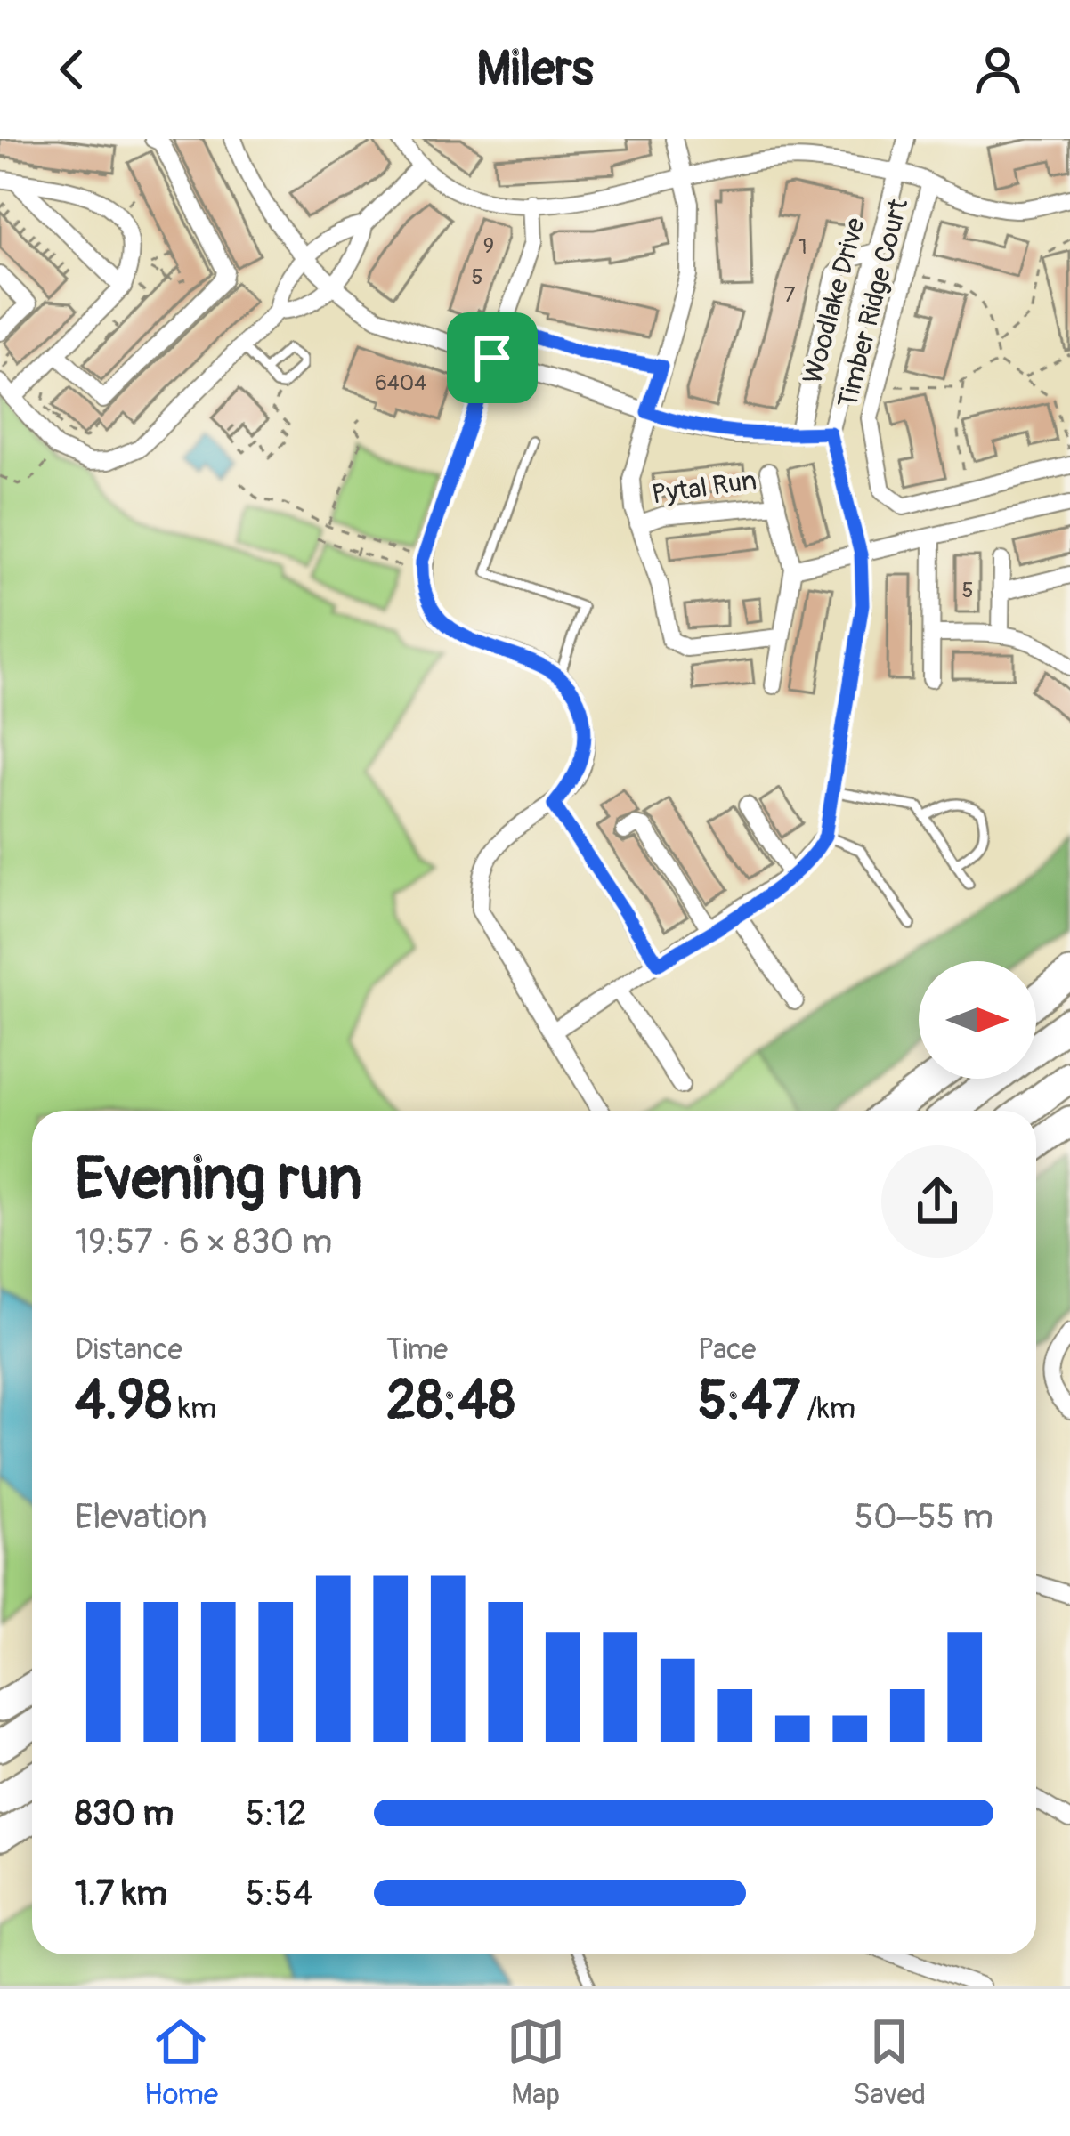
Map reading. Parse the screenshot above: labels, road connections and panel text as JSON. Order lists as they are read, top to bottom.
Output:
{
  "streets": {
    "street": ["Woodlake Drive", "Timber Ridge Court", "Pytal Run"]
  },
  "house_numbers": [
    "9",
    "1",
    "5",
    "7",
    "6404",
    "5"
  ],
  "north": "right",
  "page": {
    "header": "Milers",
    "heading": ["Evening run", "19:57 · 6 × 830 m"],
    "stats": [
      ["Distance", "4.98 km"],
      ["Time", "28:48"],
      ["Pace", "5:47 /km"]
    ],
    "chart": ["Elevation", "50–55 m"],
    "list": [
      {
        "name": "830 m",
        "note": "5:12"
      },
      {
        "name": "1.7 km",
        "note": "5:54"
      }
    ],
    "tabs": ["Home", "Map", "Saved"]
  }
}
